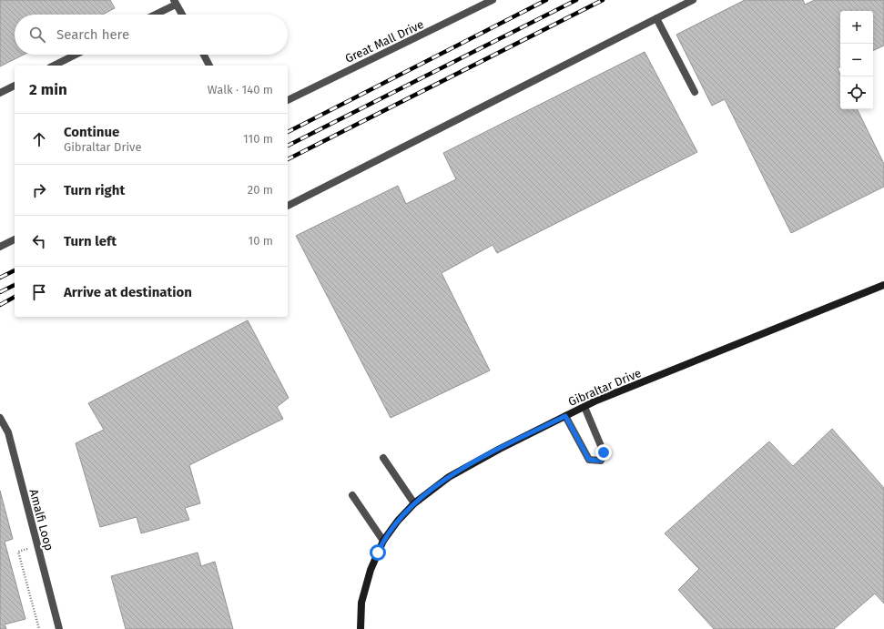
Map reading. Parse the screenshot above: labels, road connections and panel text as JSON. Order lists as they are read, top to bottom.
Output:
{
  "streets": {
    "street": ["Great Mall Drive", "Gibraltar Drive", "Amalfi Loop"]
  },
  "page": {
    "map_buttons": ["+", "−"],
    "search": "Search here",
    "heading": ["2 min", "Walk · 140 m"],
    "list": [
      ["Continue", "Gibraltar Drive", "110 m"],
      ["Turn right", "20 m"],
      ["Turn left", "10 m"],
      "Arrive at destination"
    ]
  }
}
